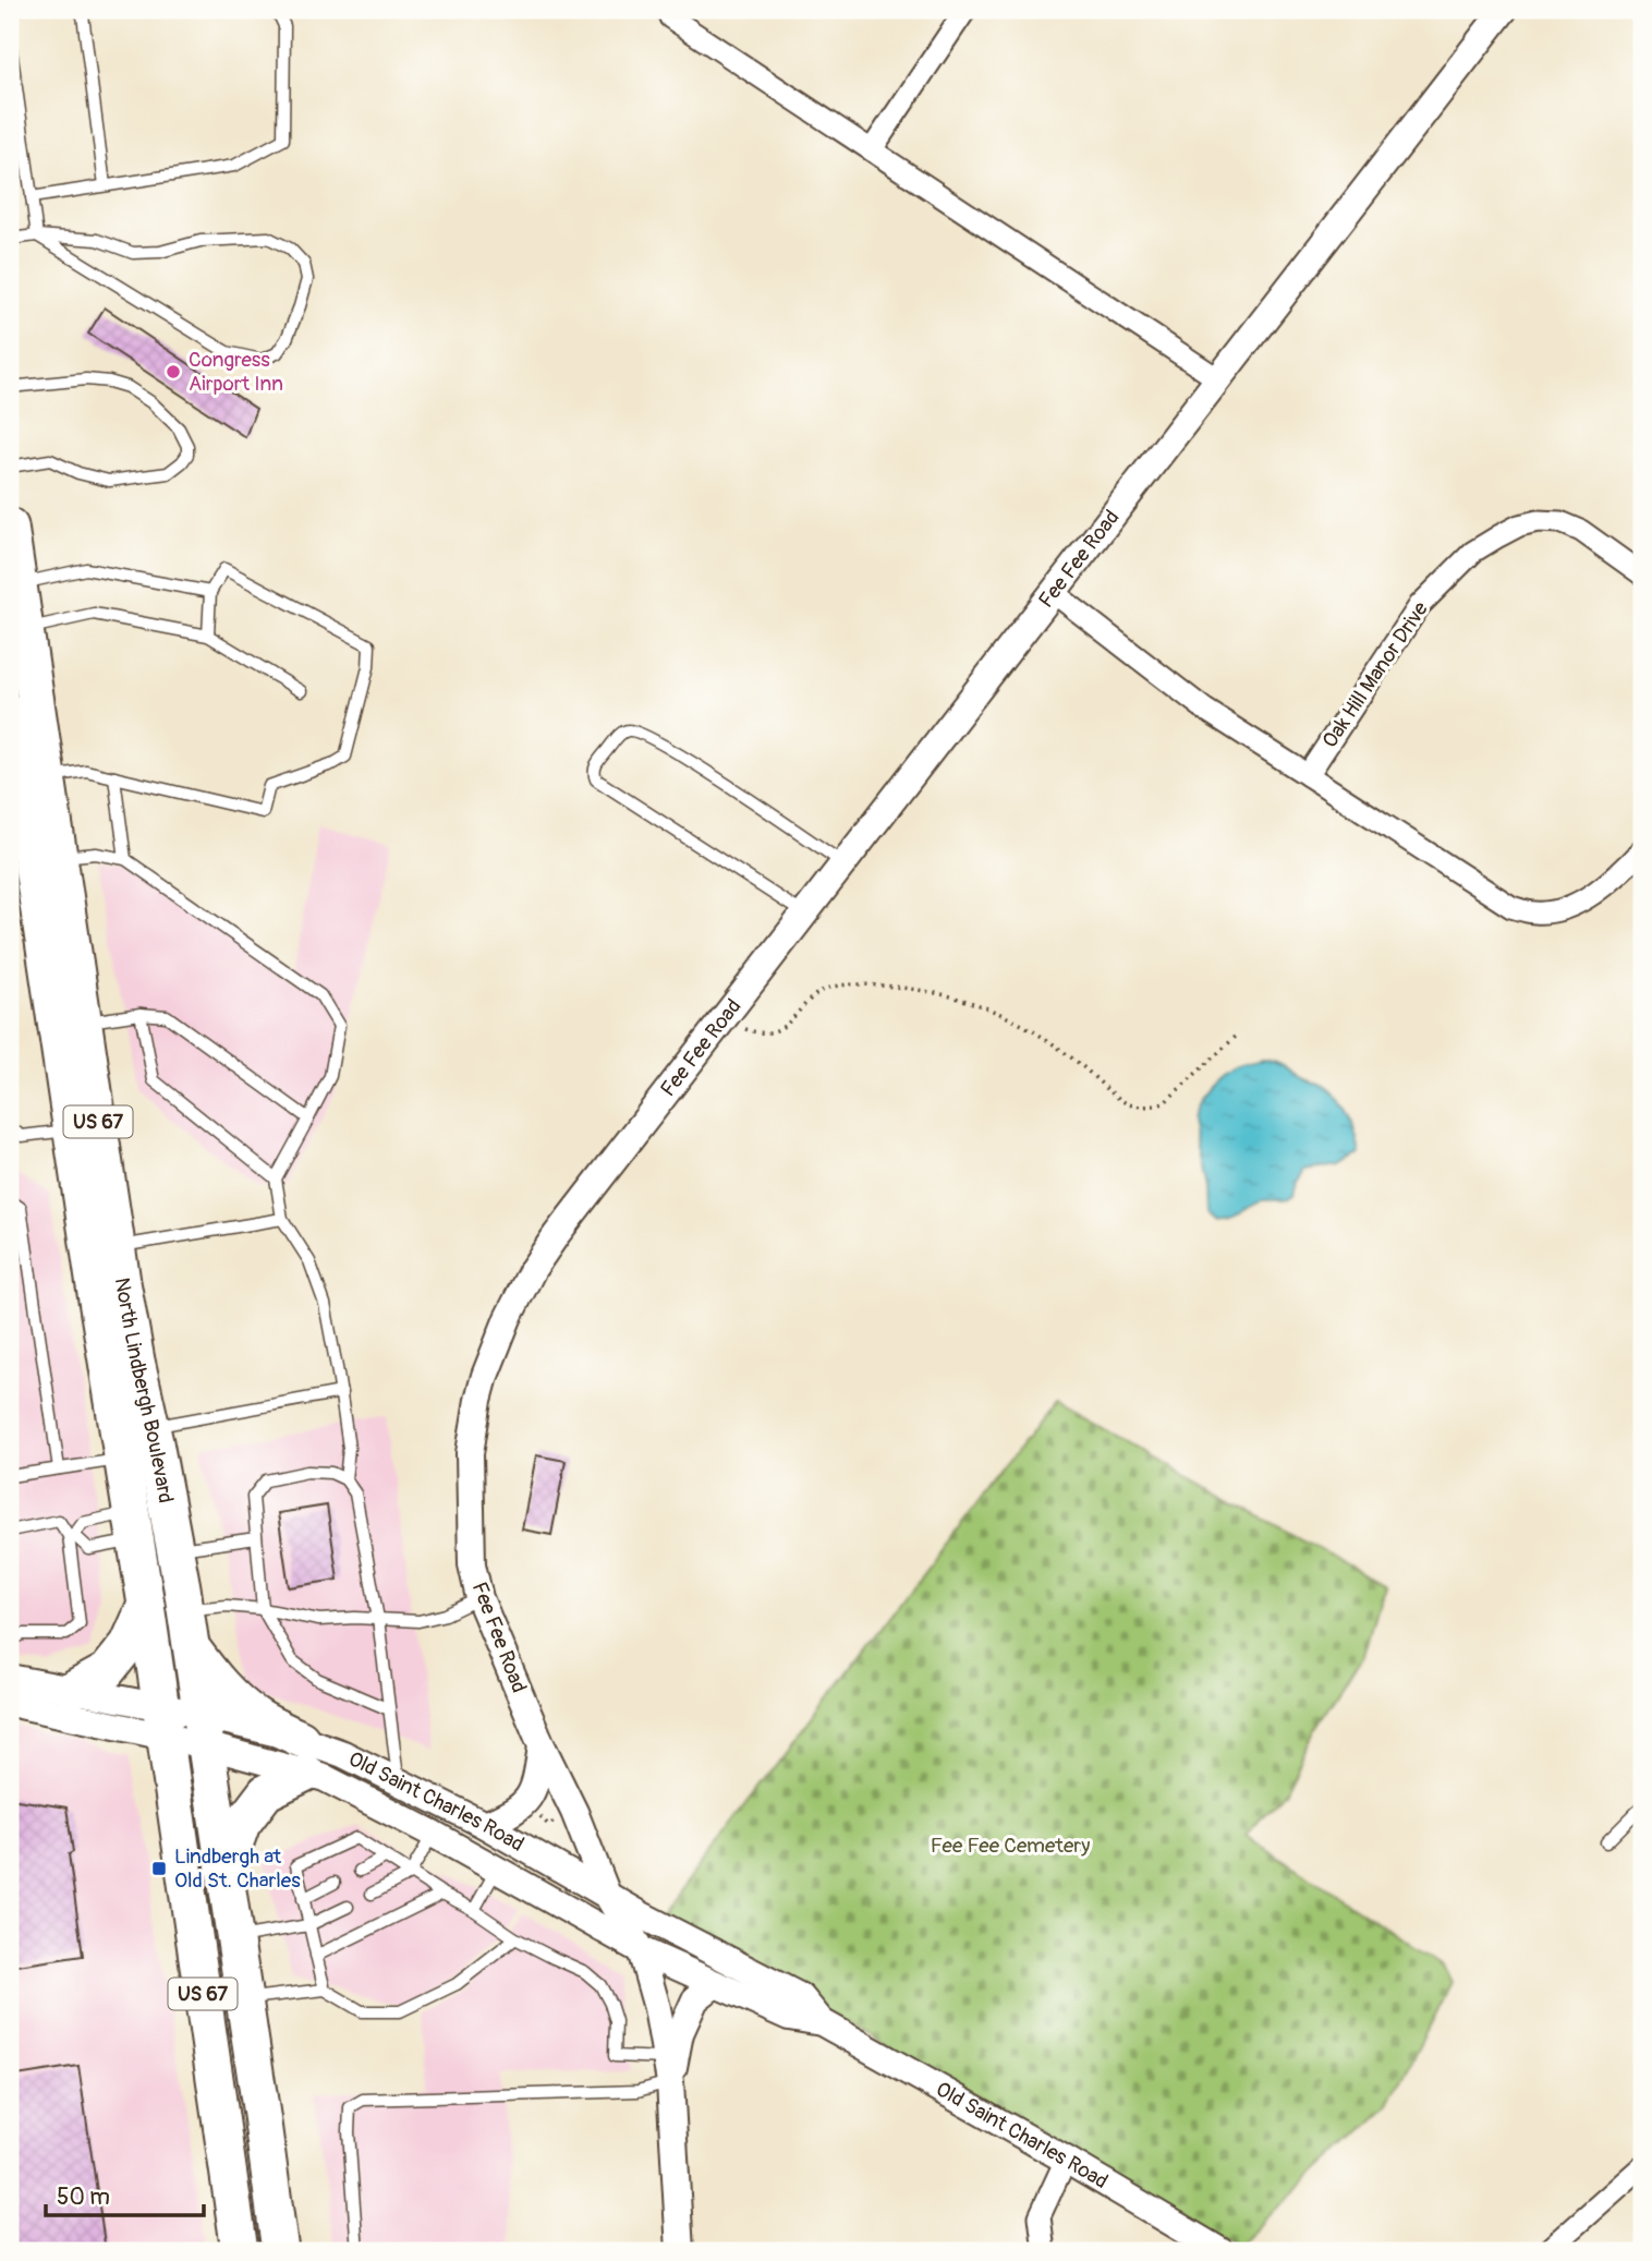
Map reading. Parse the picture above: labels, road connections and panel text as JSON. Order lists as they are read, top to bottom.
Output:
{
  "streets": {
    "highway": ["US 67", "North Lindbergh Boulevard"],
    "street": ["Fee Fee Road", "Oak Hill Manor Drive", "Old Saint Charles Road"]
  },
  "crossings": [
    ["Fee Fee Road", "Old Saint Charles Road"],
    ["North Lindbergh Boulevard", "Old Saint Charles Road"]
  ],
  "parks": ["Fee Fee Cemetery"],
  "places": {
    "other": ["Congress Airport Inn"],
    "transit": ["Lindbergh at Old St. Charles"]
  },
  "scale_bar": "50 m"
}
